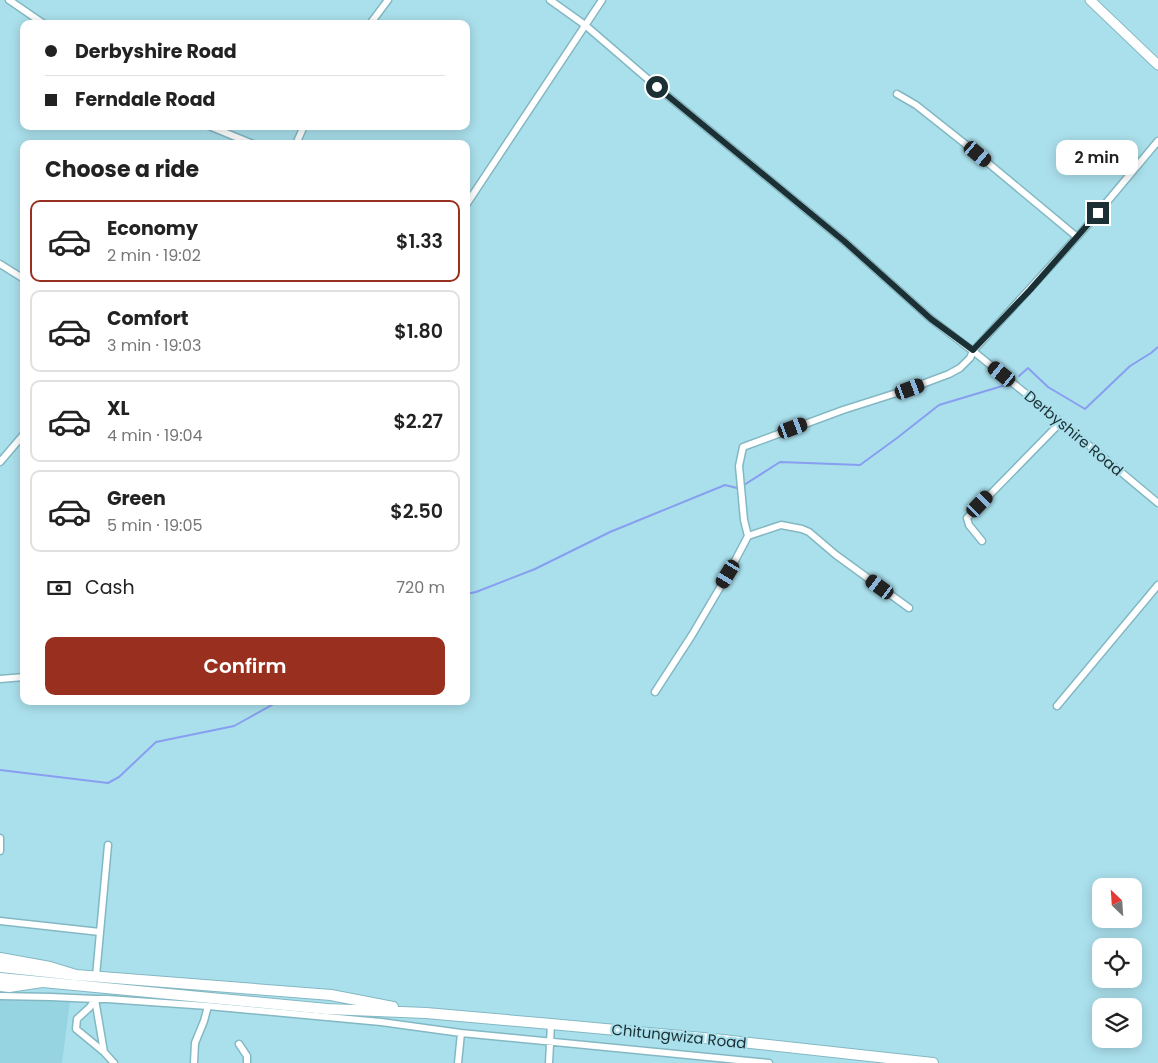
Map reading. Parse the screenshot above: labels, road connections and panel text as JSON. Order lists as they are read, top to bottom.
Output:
{
  "streets": {
    "main road": ["Chitungwiza Road"],
    "street": ["Derbyshire Road"]
  },
  "north": "top left",
  "page": {
    "banner": ["Derbyshire Road", "Ferndale Road"],
    "bubble": "2 min",
    "heading": "Choose a ride",
    "list": [
      {
        "name": "Economy",
        "note": "2 min · 19:02",
        "value": "$1.33"
      },
      {
        "name": "Comfort",
        "note": "3 min · 19:03",
        "value": "$1.80"
      },
      {
        "name": "XL",
        "note": "4 min · 19:04",
        "value": "$2.27"
      },
      {
        "name": "Green",
        "note": "5 min · 19:05",
        "value": "$2.50"
      }
    ],
    "pay": ["Cash", "720 m"],
    "buttons": "Confirm"
  }
}
